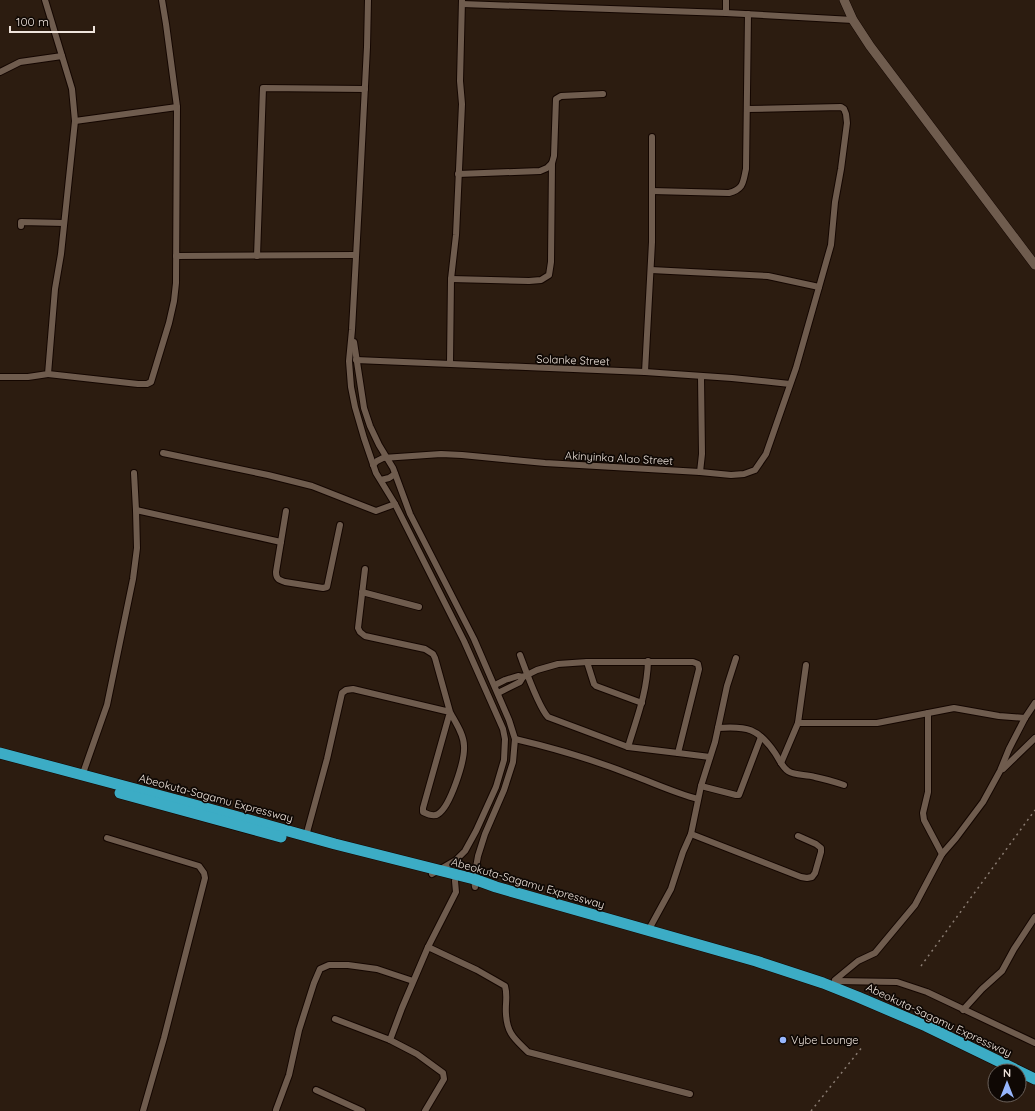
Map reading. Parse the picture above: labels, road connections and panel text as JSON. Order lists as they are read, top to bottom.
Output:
{
  "streets": {
    "highway": ["Abeokuta-Sagamu Expressway"],
    "street": ["Solanke Street", "Akinyinka Alao Street"]
  },
  "crossings": [
    ["Solanke Street", "Akinyinka Alao Street"]
  ],
  "places": ["Vybe Lounge"],
  "scale_bar": "100 m",
  "north": "top"
}
